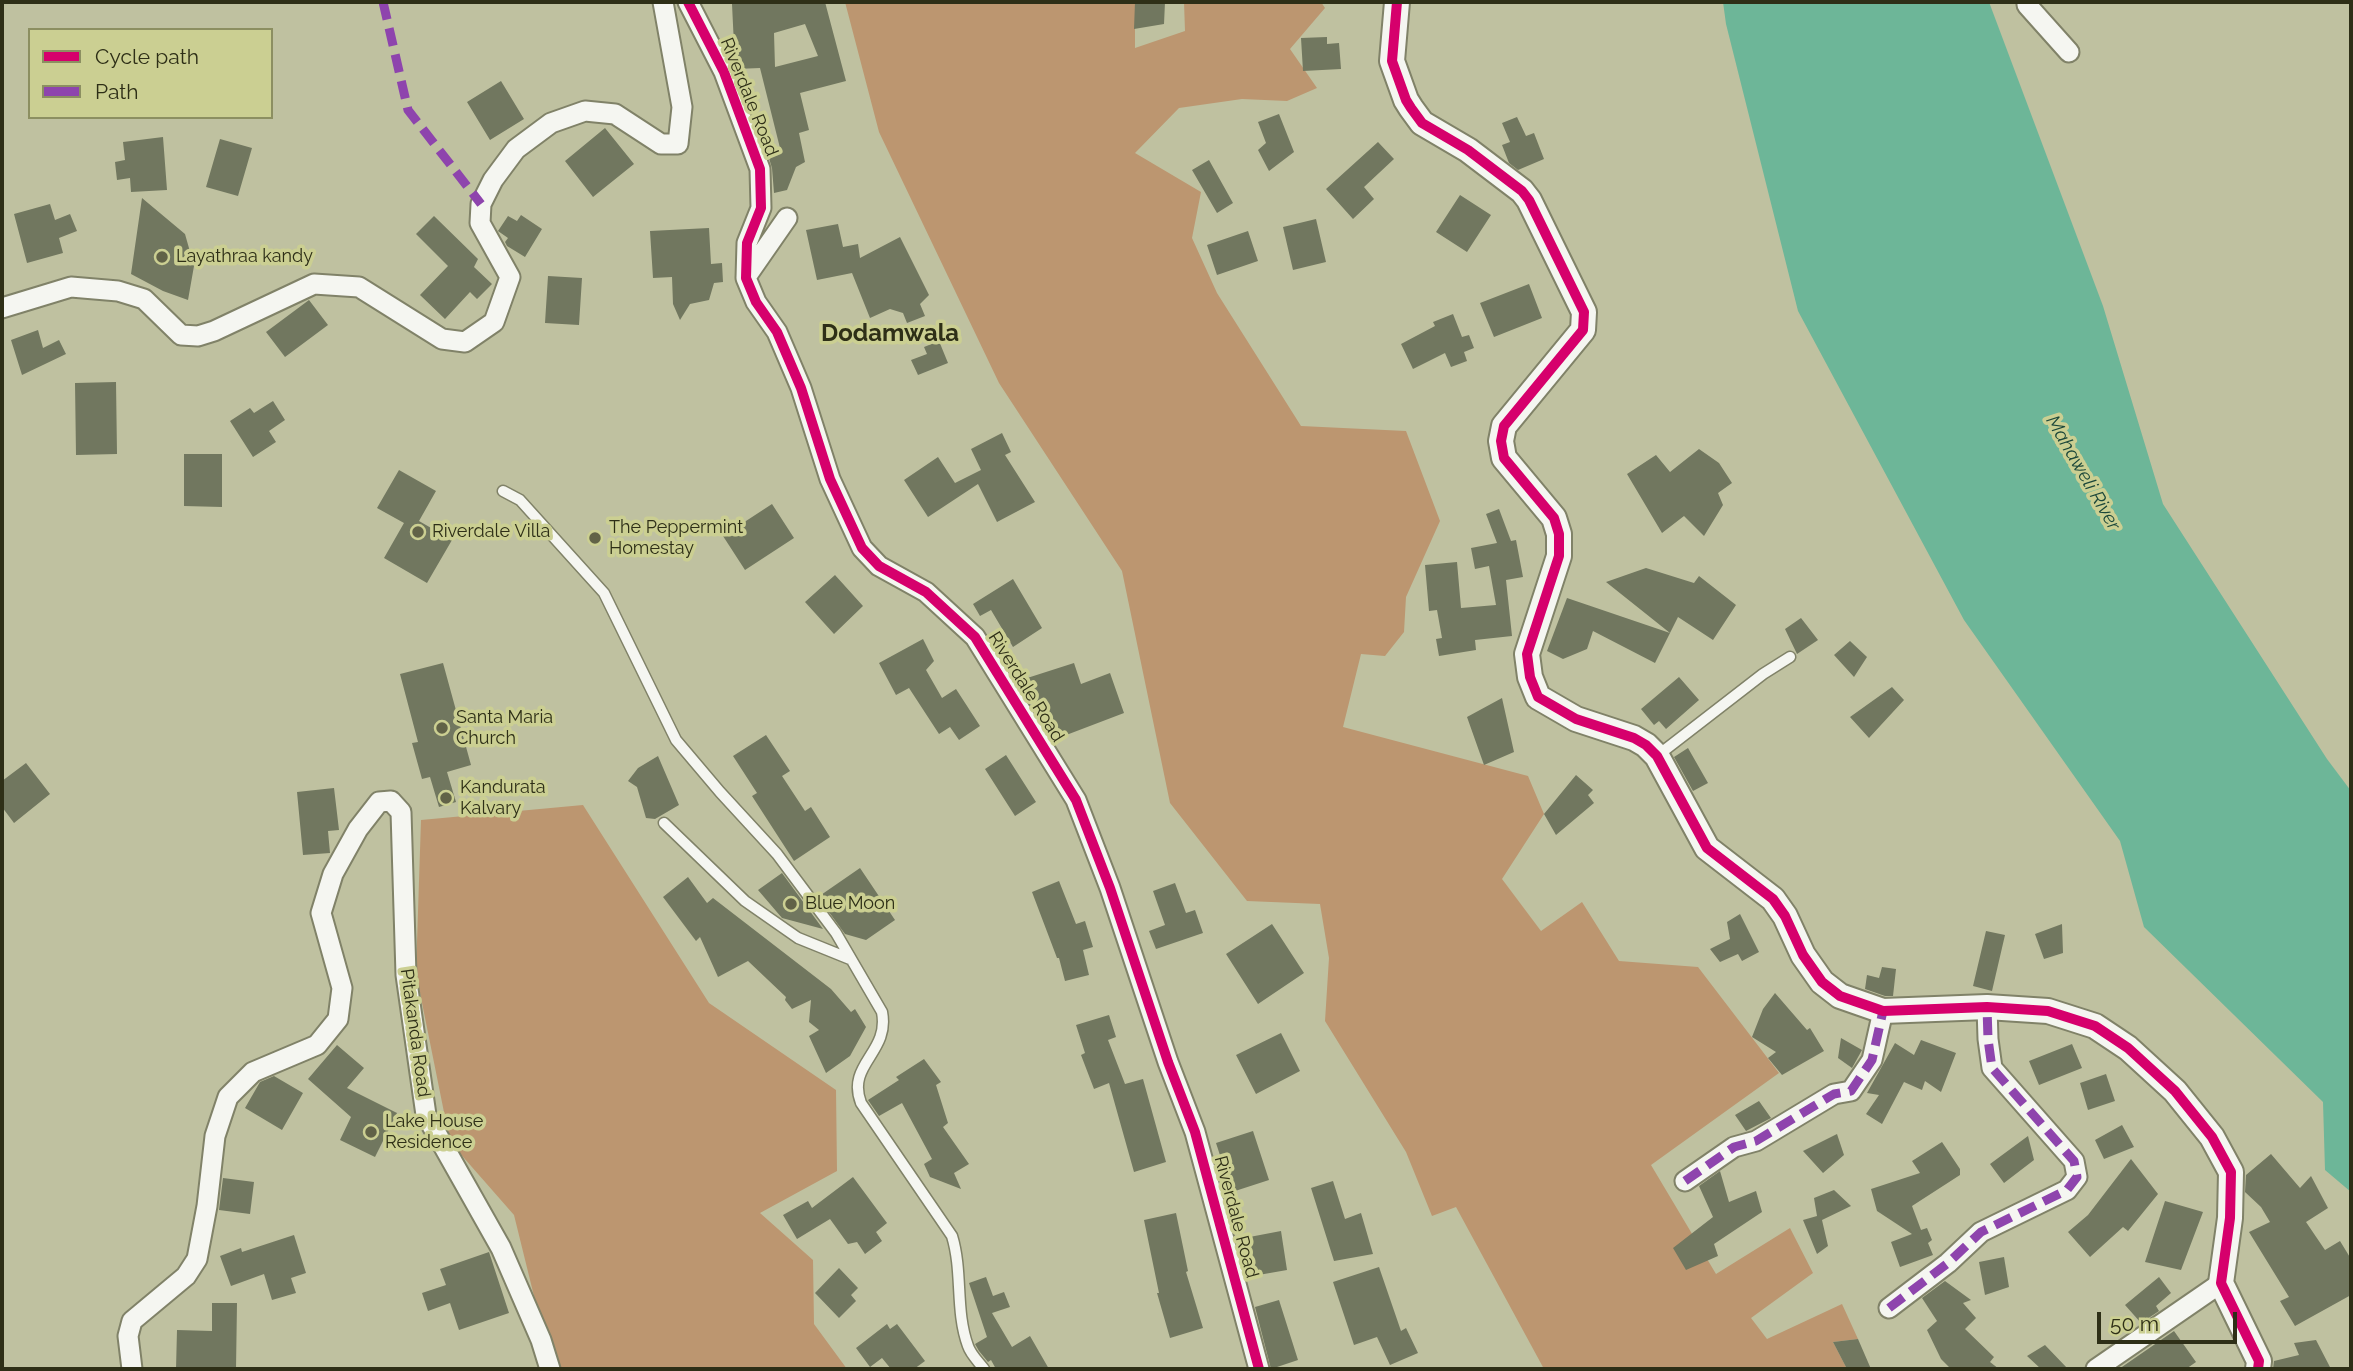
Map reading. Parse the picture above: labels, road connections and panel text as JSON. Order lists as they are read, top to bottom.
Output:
{
  "streets": {
    "street": ["Riverdale Road", "Pitakanda Road"]
  },
  "districts": ["Dodamwala"],
  "water": ["Mahaweli River"],
  "places": [
    "Layathraa kandy",
    "Riverdale Villa",
    "The Peppermint Homestay",
    "Santa Maria Church",
    "Kandurata Kalvary",
    "Blue Moon",
    "Lake House Residence"
  ],
  "legend": ["Cycle path", "Path"],
  "scale_bar": "50 m"
}
